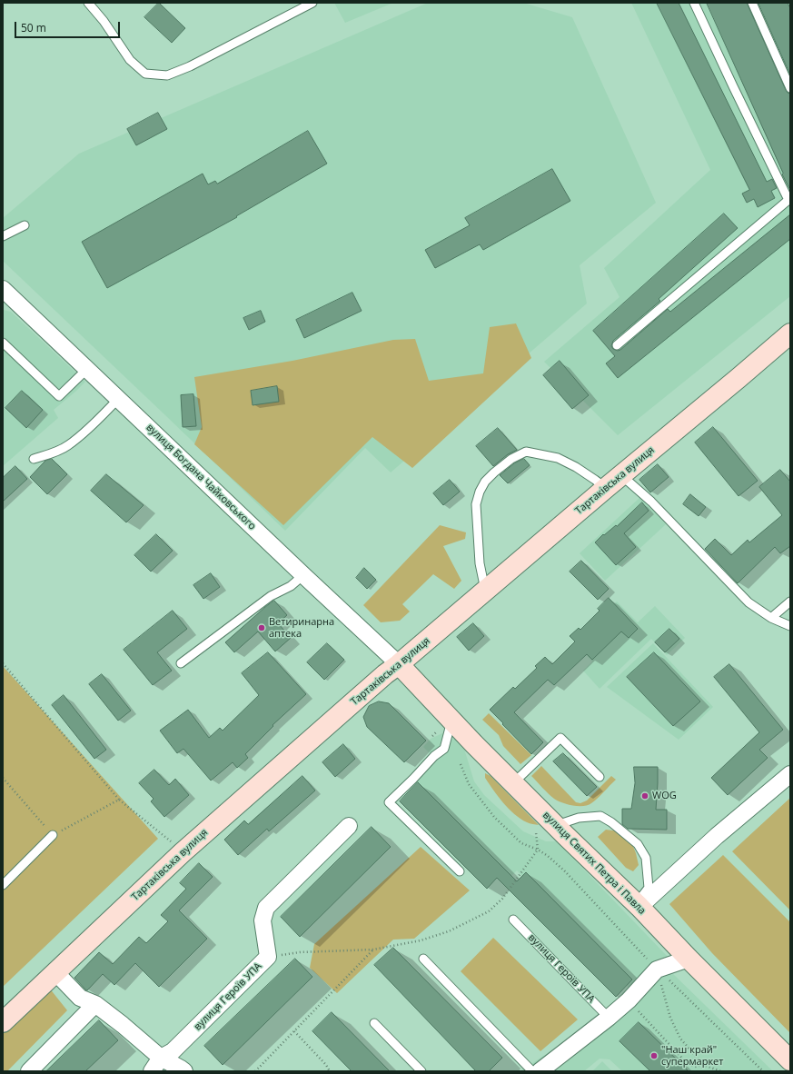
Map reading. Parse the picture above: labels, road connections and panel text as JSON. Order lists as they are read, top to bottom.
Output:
{
  "streets": {
    "street": [
      "вулиця Богдана Чайковського",
      "Тартаківська вулиця",
      "вулиця Святих Петра і Павла",
      "вулиця Героїв УПА"
    ]
  },
  "crossings": [
    ["вулиця Богдана Чайковського", "Тартаківська вулиця"],
    ["вулиця Богдана Чайковського", "вулиця Святих Петра і Павла"],
    ["Тартаківська вулиця", "вулиця Святих Петра і Павла"]
  ],
  "places": ["Ветиринарна аптека", "WOG", "\"Наш край\" супермаркет"],
  "scale_bar": "50 m"
}
